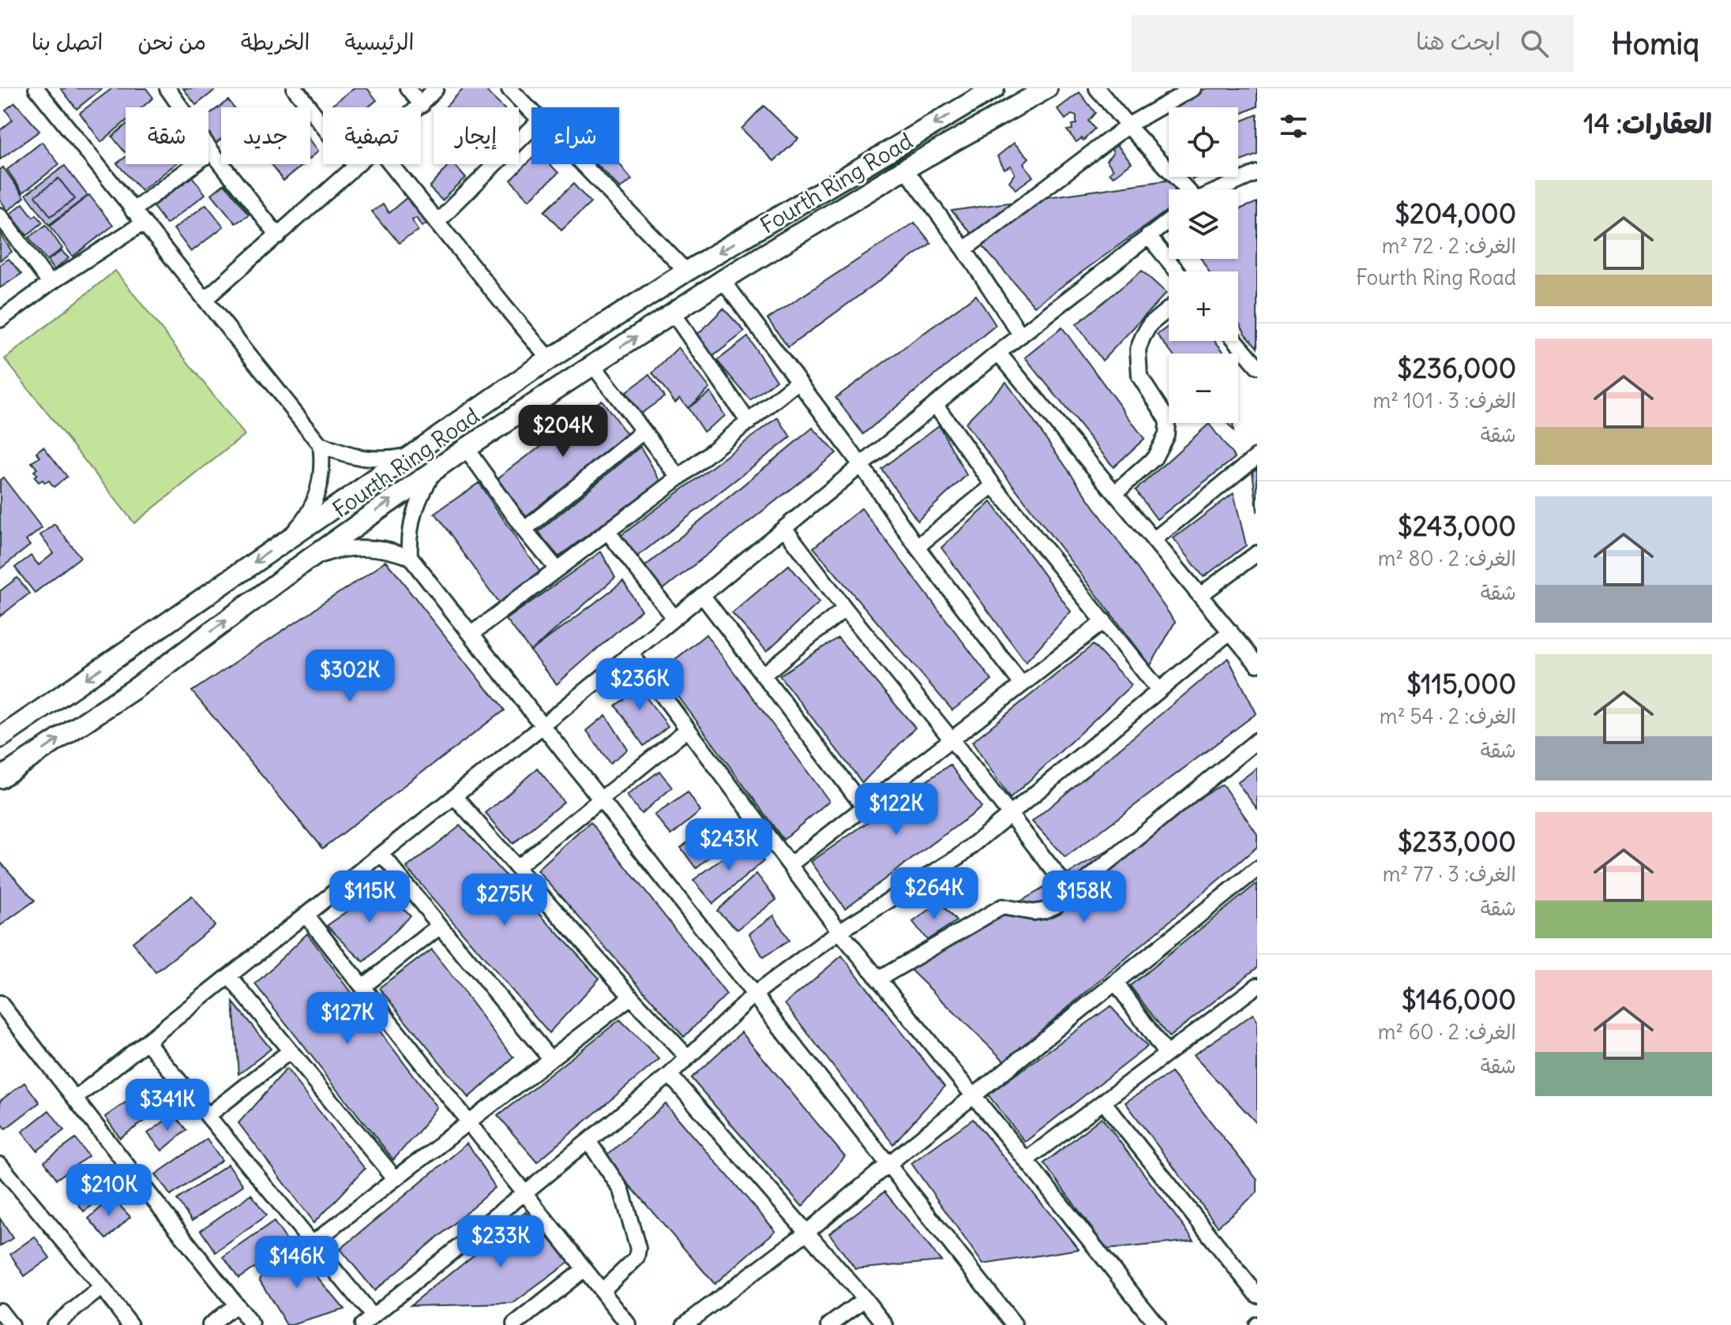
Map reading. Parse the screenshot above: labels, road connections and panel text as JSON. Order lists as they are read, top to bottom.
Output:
{
  "streets": {
    "main road": ["Fourth Ring Road"]
  },
  "page": {
    "header": "Homiq",
    "search": "ابحث هنا",
    "nav": [
      "الرئيسية",
      "الخريطة",
      "من نحن",
      "اتصل بنا"
    ],
    "heading": "العقارات: 14",
    "map_buttons": ["+", "−"],
    "chip": [
      "شراء",
      "إيجار",
      "تصفية",
      "جديد",
      "شقة"
    ],
    "list": [
      {
        "name": "$204,000",
        "note": "الغرف: 2 · 72 m² · Fourth Ring Road"
      },
      {
        "name": "$236,000",
        "note": "الغرف: 3 · 101 m² · شقة"
      },
      {
        "name": "$243,000",
        "note": "الغرف: 2 · 80 m² · شقة"
      },
      {
        "name": "$115,000",
        "note": "الغرف: 2 · 54 m² · شقة"
      },
      {
        "name": "$233,000",
        "note": "الغرف: 3 · 77 m² · شقة"
      },
      {
        "name": "$146,000",
        "note": "الغرف: 2 · 60 m² · شقة"
      }
    ],
    "price": [
      "$204K",
      "$302K",
      "$236K",
      "$122K",
      "$243K",
      "$264K",
      "$115K",
      "$158K",
      "$275K",
      "$127K",
      "$341K",
      "$210K",
      "$233K",
      "$146K"
    ]
  }
}
